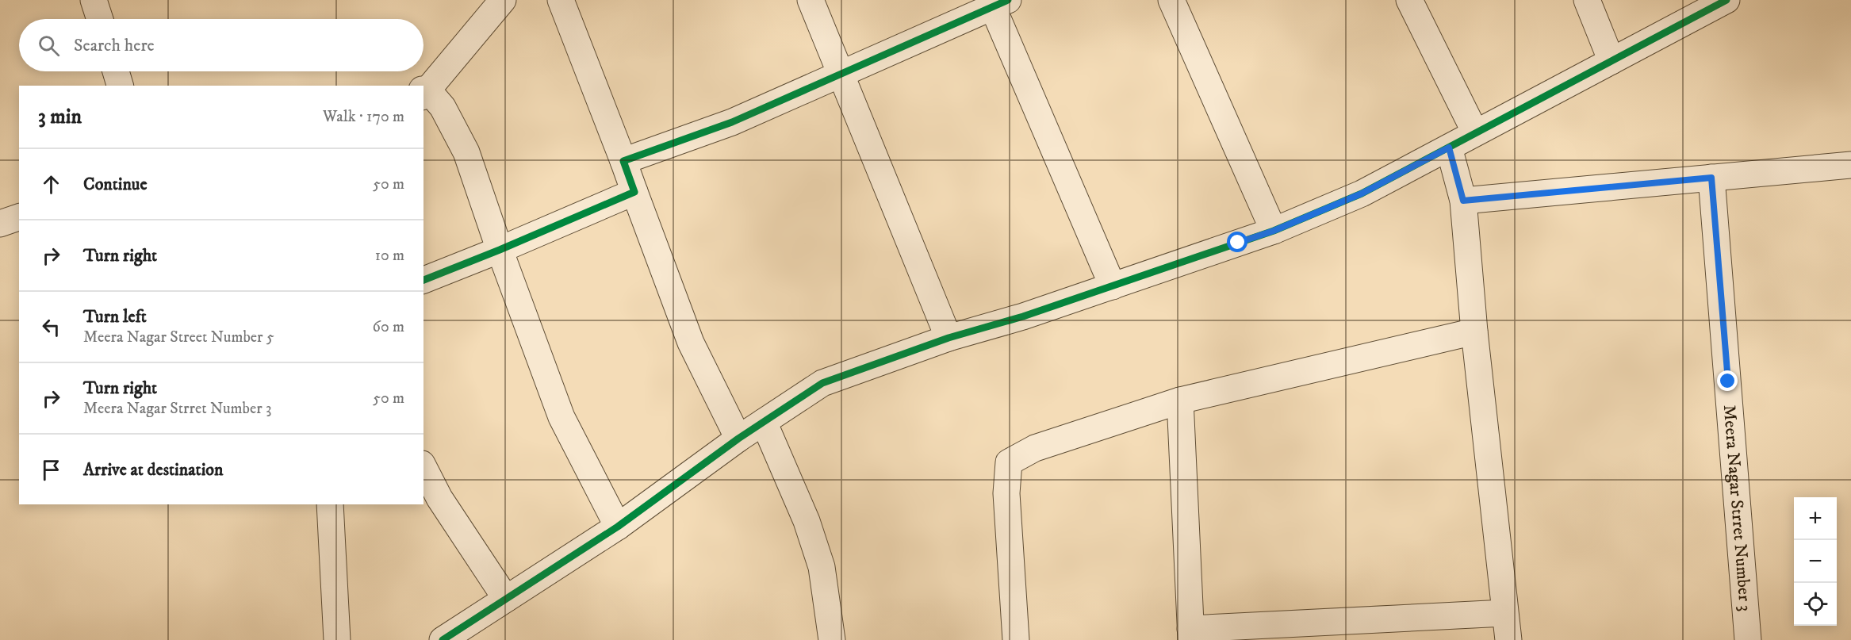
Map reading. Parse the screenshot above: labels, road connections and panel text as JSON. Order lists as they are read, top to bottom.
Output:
{
  "streets": {
    "street": ["Meera Nagar Strret Number 3"]
  },
  "page": {
    "search": "Search here",
    "heading": ["3 min", "Walk · 170 m"],
    "list": [
      ["Continue", "50 m"],
      ["Turn right", "10 m"],
      ["Turn left", "Meera Nagar Street Number 5", "60 m"],
      ["Turn right", "Meera Nagar Strret Number 3", "50 m"],
      "Arrive at destination"
    ],
    "map_buttons": ["+", "−"]
  }
}
